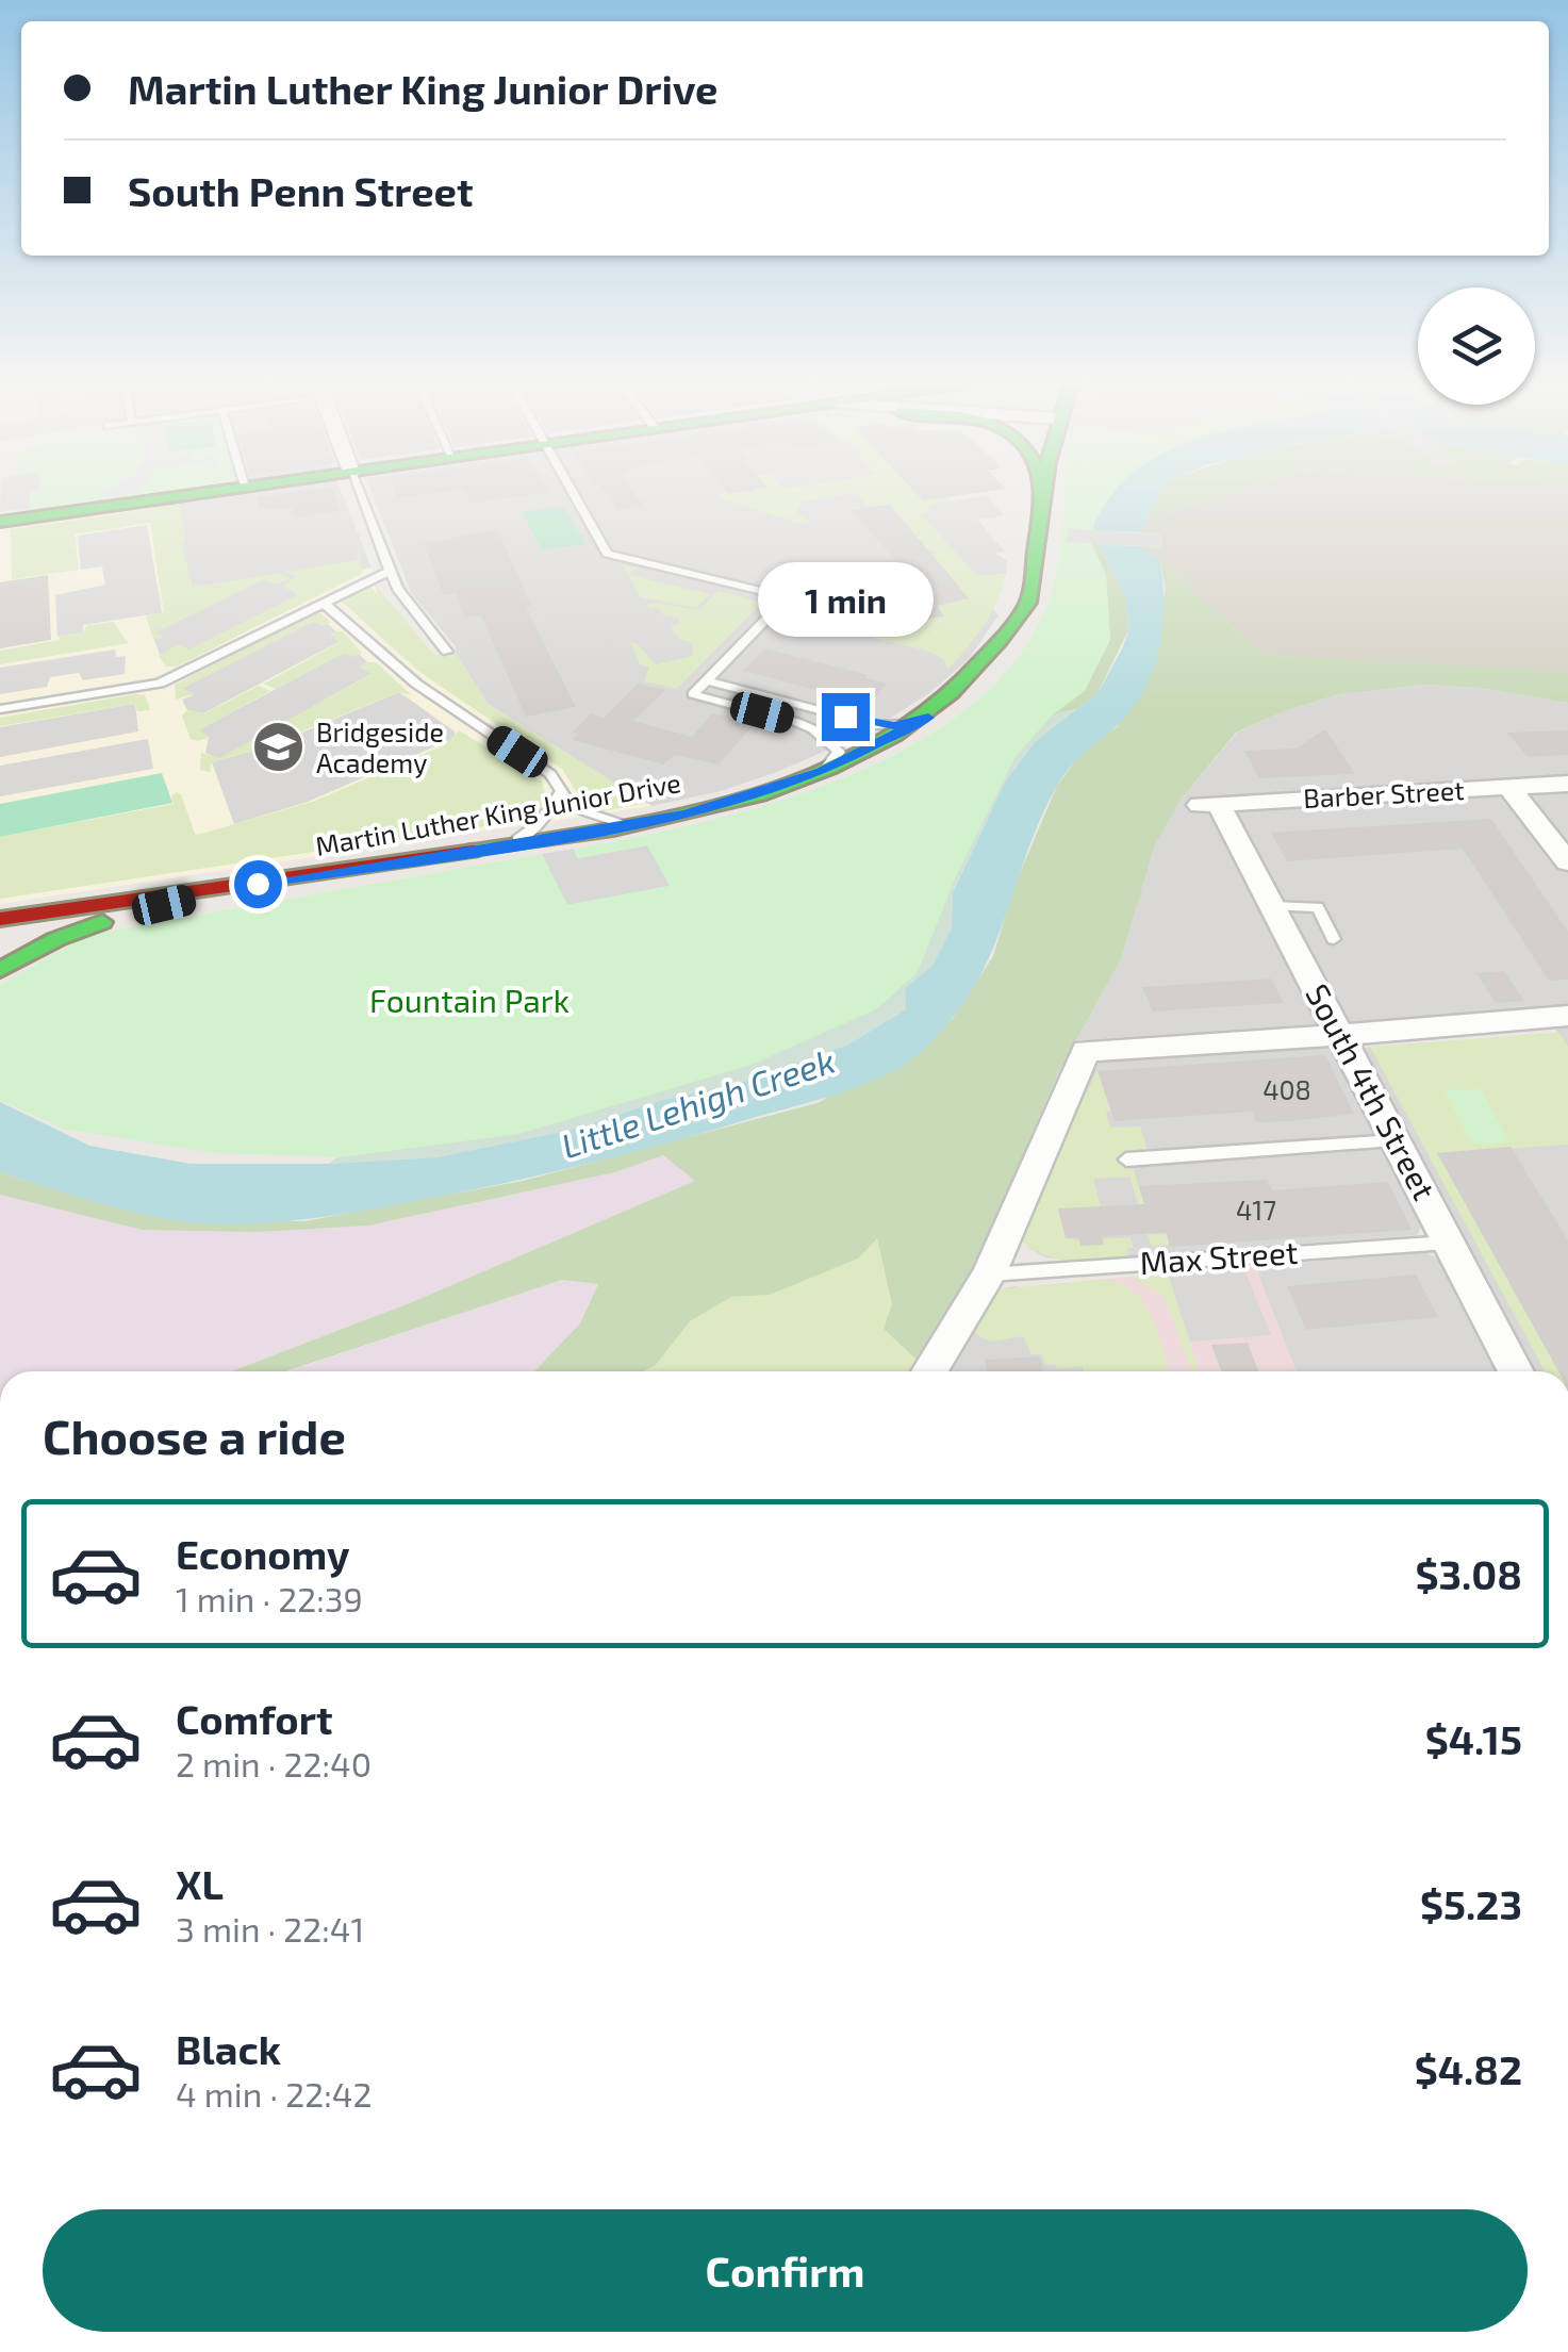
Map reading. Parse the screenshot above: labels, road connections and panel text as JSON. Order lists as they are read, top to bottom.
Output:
{
  "streets": {
    "main road": ["Martin Luther King Junior Drive"],
    "street": ["Barber Street", "South 4th Street"],
    "lane": ["Max Street"]
  },
  "crossings": [
    ["Barber Street", "South 4th Street"],
    ["South 4th Street", "Max Street"]
  ],
  "water": ["Little Lehigh Creek"],
  "parks": ["Fountain Park"],
  "places": {
    "school or university": ["Bridgeside Academy"]
  },
  "house_numbers": ["408", "417"],
  "page": {
    "banner": ["Martin Luther King Junior Drive", "South Penn Street"],
    "bubble": "1 min",
    "heading": "Choose a ride",
    "list": [
      {
        "name": "Economy",
        "note": "1 min · 22:39",
        "value": "$3.08"
      },
      {
        "name": "Comfort",
        "note": "2 min · 22:40",
        "value": "$4.15"
      },
      {
        "name": "XL",
        "note": "3 min · 22:41",
        "value": "$5.23"
      },
      {
        "name": "Black",
        "note": "4 min · 22:42",
        "value": "$4.82"
      }
    ],
    "buttons": "Confirm"
  }
}
